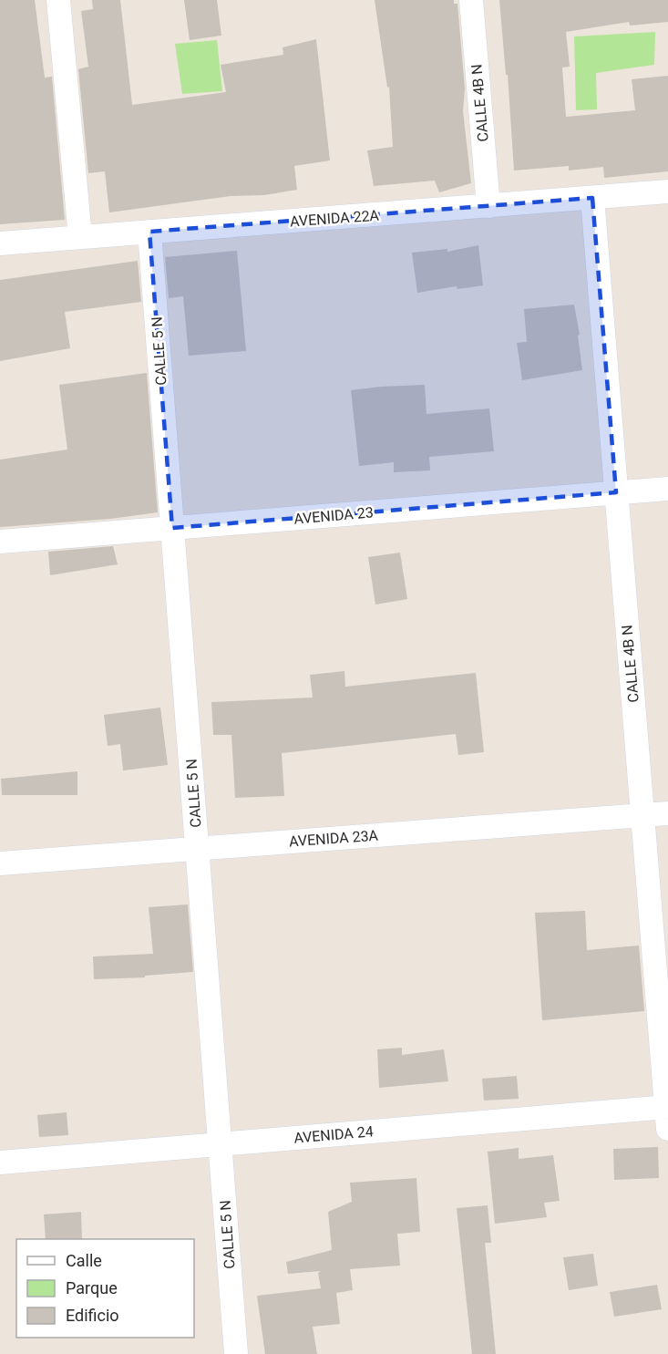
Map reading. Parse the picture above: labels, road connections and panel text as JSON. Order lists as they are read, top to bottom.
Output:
{
  "streets": {
    "street": [
      "CALLE 4B N",
      "AVENIDA 22A",
      "CALLE 5 N",
      "AVENIDA 23",
      "AVENIDA 23A",
      "AVENIDA 24"
    ]
  },
  "crossings": [
    ["CALLE 4B N", "AVENIDA 22A"],
    ["CALLE 4B N", "AVENIDA 23"],
    ["CALLE 4B N", "AVENIDA 23A"],
    ["CALLE 4B N", "AVENIDA 24"],
    ["AVENIDA 22A", "CALLE 5 N"],
    ["CALLE 5 N", "AVENIDA 23"],
    ["CALLE 5 N", "AVENIDA 23A"],
    ["CALLE 5 N", "AVENIDA 24"]
  ],
  "legend": ["Calle", "Parque", "Edificio"]
}
